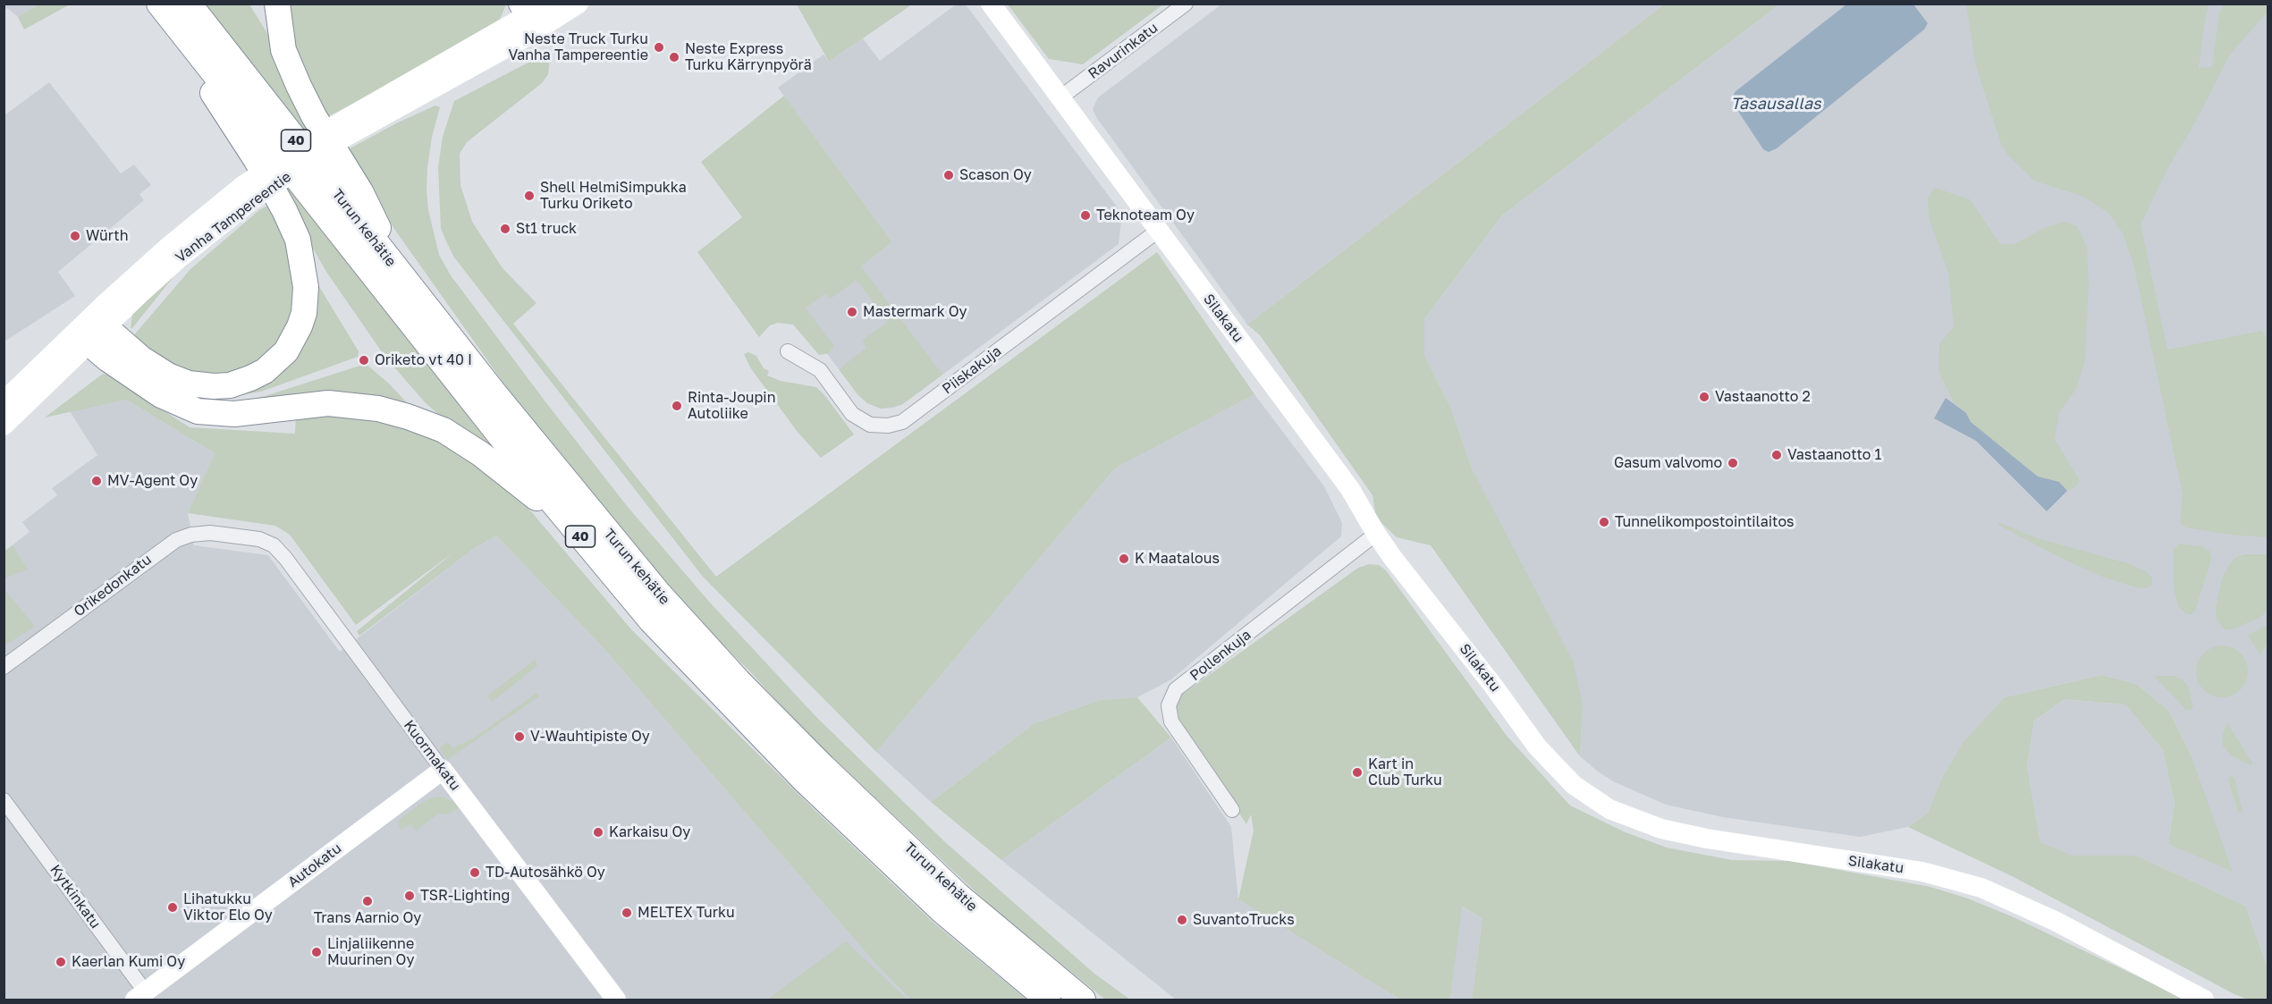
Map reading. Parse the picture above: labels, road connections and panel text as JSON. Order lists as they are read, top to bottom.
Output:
{
  "streets": {
    "highway": ["40", "Turun kehätie"],
    "street": [
      "Ravurinkatu",
      "Vanha Tampereentie",
      "Silakatu",
      "Piiskakuja",
      "Orikedonkatu",
      "Pollenkuja",
      "Kuormakatu",
      "Autokatu",
      "Kytkinkatu"
    ]
  },
  "crossings": [
    ["Ravurinkatu", "Silakatu"],
    ["Silakatu", "Piiskakuja"],
    ["Silakatu", "Pollenkuja"],
    ["Orikedonkatu", "Kuormakatu"],
    ["Kuormakatu", "Autokatu"],
    ["Autokatu", "Kytkinkatu"]
  ],
  "water": ["Tasausallas"],
  "places": [
    "Neste Truck Turku Vanha Tampereentie",
    "Neste Express Turku Kärrynpyörä",
    "Scason Oy",
    "Shell HelmiSimpukka Turku Oriketo",
    "Teknoteam Oy",
    "St1 truck",
    "Würth",
    "Mastermark Oy",
    "Oriketo vt 40 I",
    "Vastaanotto 2",
    "Rinta-Joupin Autoliike",
    "Vastaanotto 1",
    "Gasum valvomo",
    "MV-Agent Oy",
    "Tunnelikompostointilaitos",
    "K Maatalous",
    "V-Wauhtipiste Oy",
    "Kart in Club Turku",
    "Karkaisu Oy",
    "TD-Autosähkö Oy",
    "TSR-Lighting",
    "Trans Aarnio Oy",
    "Lihatukku Viktor Elo Oy",
    "MELTEX Turku",
    "SuvantoTrucks",
    "Linjaliikenne Muurinen Oy",
    "Kaerlan Kumi Oy"
  ]
}
